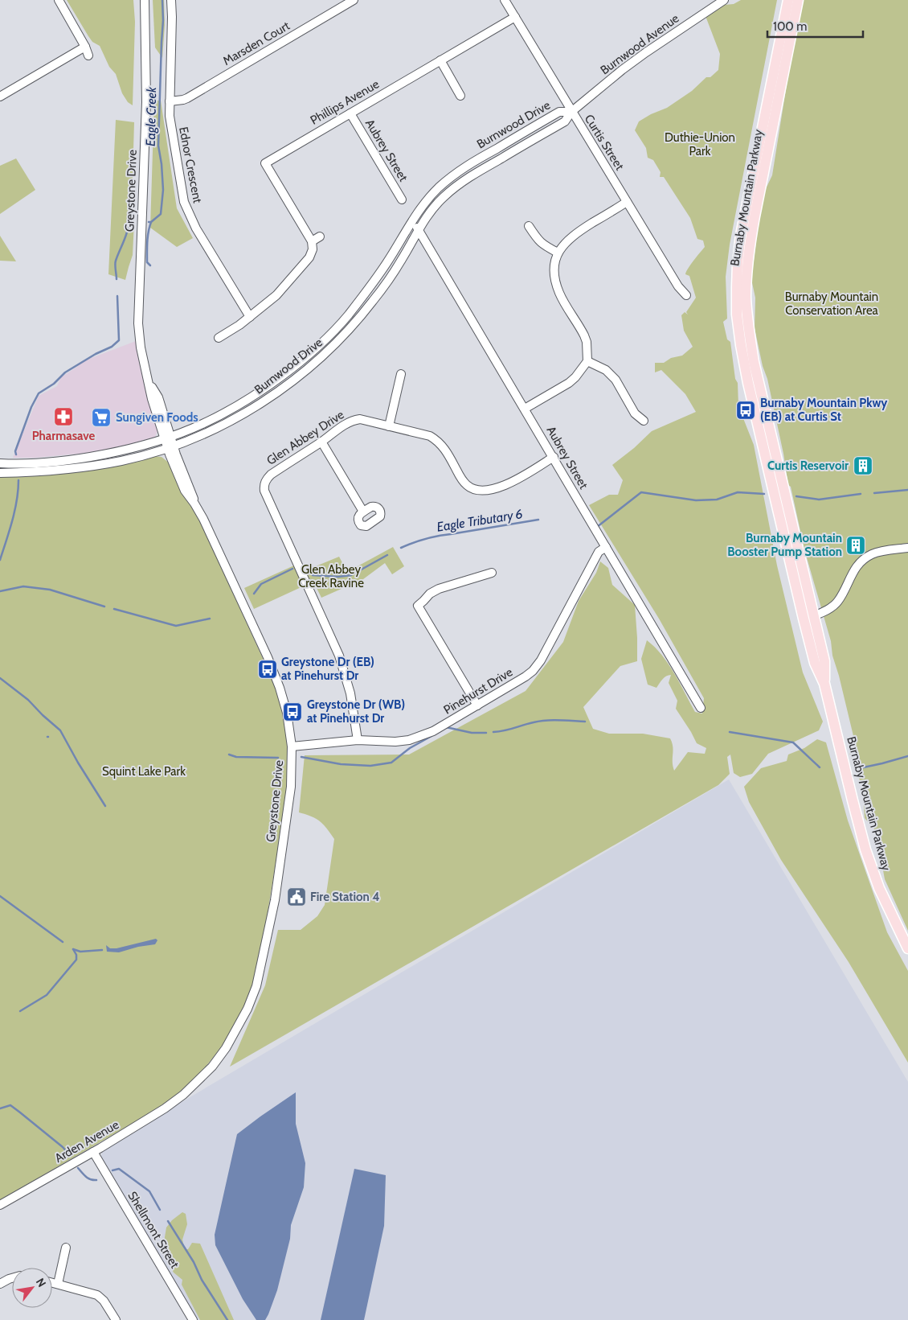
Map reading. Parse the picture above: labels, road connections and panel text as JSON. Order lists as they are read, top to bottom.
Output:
{
  "streets": {
    "main road": ["Burnaby Mountain Parkway"],
    "street": [
      "Marsden Court",
      "Burnwood Avenue",
      "Phillips Avenue",
      "Burnwood Drive",
      "Curtis Street",
      "Aubrey Street",
      "Ednor Crescent",
      "Greystone Drive",
      "Glen Abbey Drive",
      "Pinehurst Drive",
      "Arden Avenue",
      "Shellmont Street"
    ]
  },
  "crossings": [
    ["Marsden Court", "Ednor Crescent"],
    ["Burnwood Avenue", "Burnwood Drive"],
    ["Burnwood Avenue", "Curtis Street"],
    ["Phillips Avenue", "Curtis Street"],
    ["Phillips Avenue", "Aubrey Street"],
    ["Burnwood Drive", "Curtis Street"],
    ["Burnwood Drive", "Aubrey Street"],
    ["Burnwood Drive", "Greystone Drive"],
    ["Aubrey Street", "Glen Abbey Drive"],
    ["Aubrey Street", "Pinehurst Drive"],
    ["Greystone Drive", "Pinehurst Drive"],
    ["Greystone Drive", "Arden Avenue"],
    ["Glen Abbey Drive", "Pinehurst Drive"],
    ["Arden Avenue", "Shellmont Street"]
  ],
  "water": ["Eagle Creek", "Eagle Tributary 6"],
  "parks": [
    "Duthie-Union Park",
    "Burnaby Mountain Conservation Area",
    "Glen Abbey Creek Ravine",
    "Squint Lake Park"
  ],
  "places": {
    "bus stop": ["Burnaby Mountain Pkwy (EB) at Curtis St", "Greystone Dr (EB) at Pinehurst Dr", "Greystone Dr (WB) at Pinehurst Dr"],
    "pharmacy": ["Pharmasave"],
    "supermarket": ["Sungiven Foods"],
    "building": ["Curtis Reservoir", "Burnaby Mountain Booster Pump Station"],
    "public building": ["Fire Station 4"]
  },
  "scale_bar": "100 m",
  "north": "top right"
}
